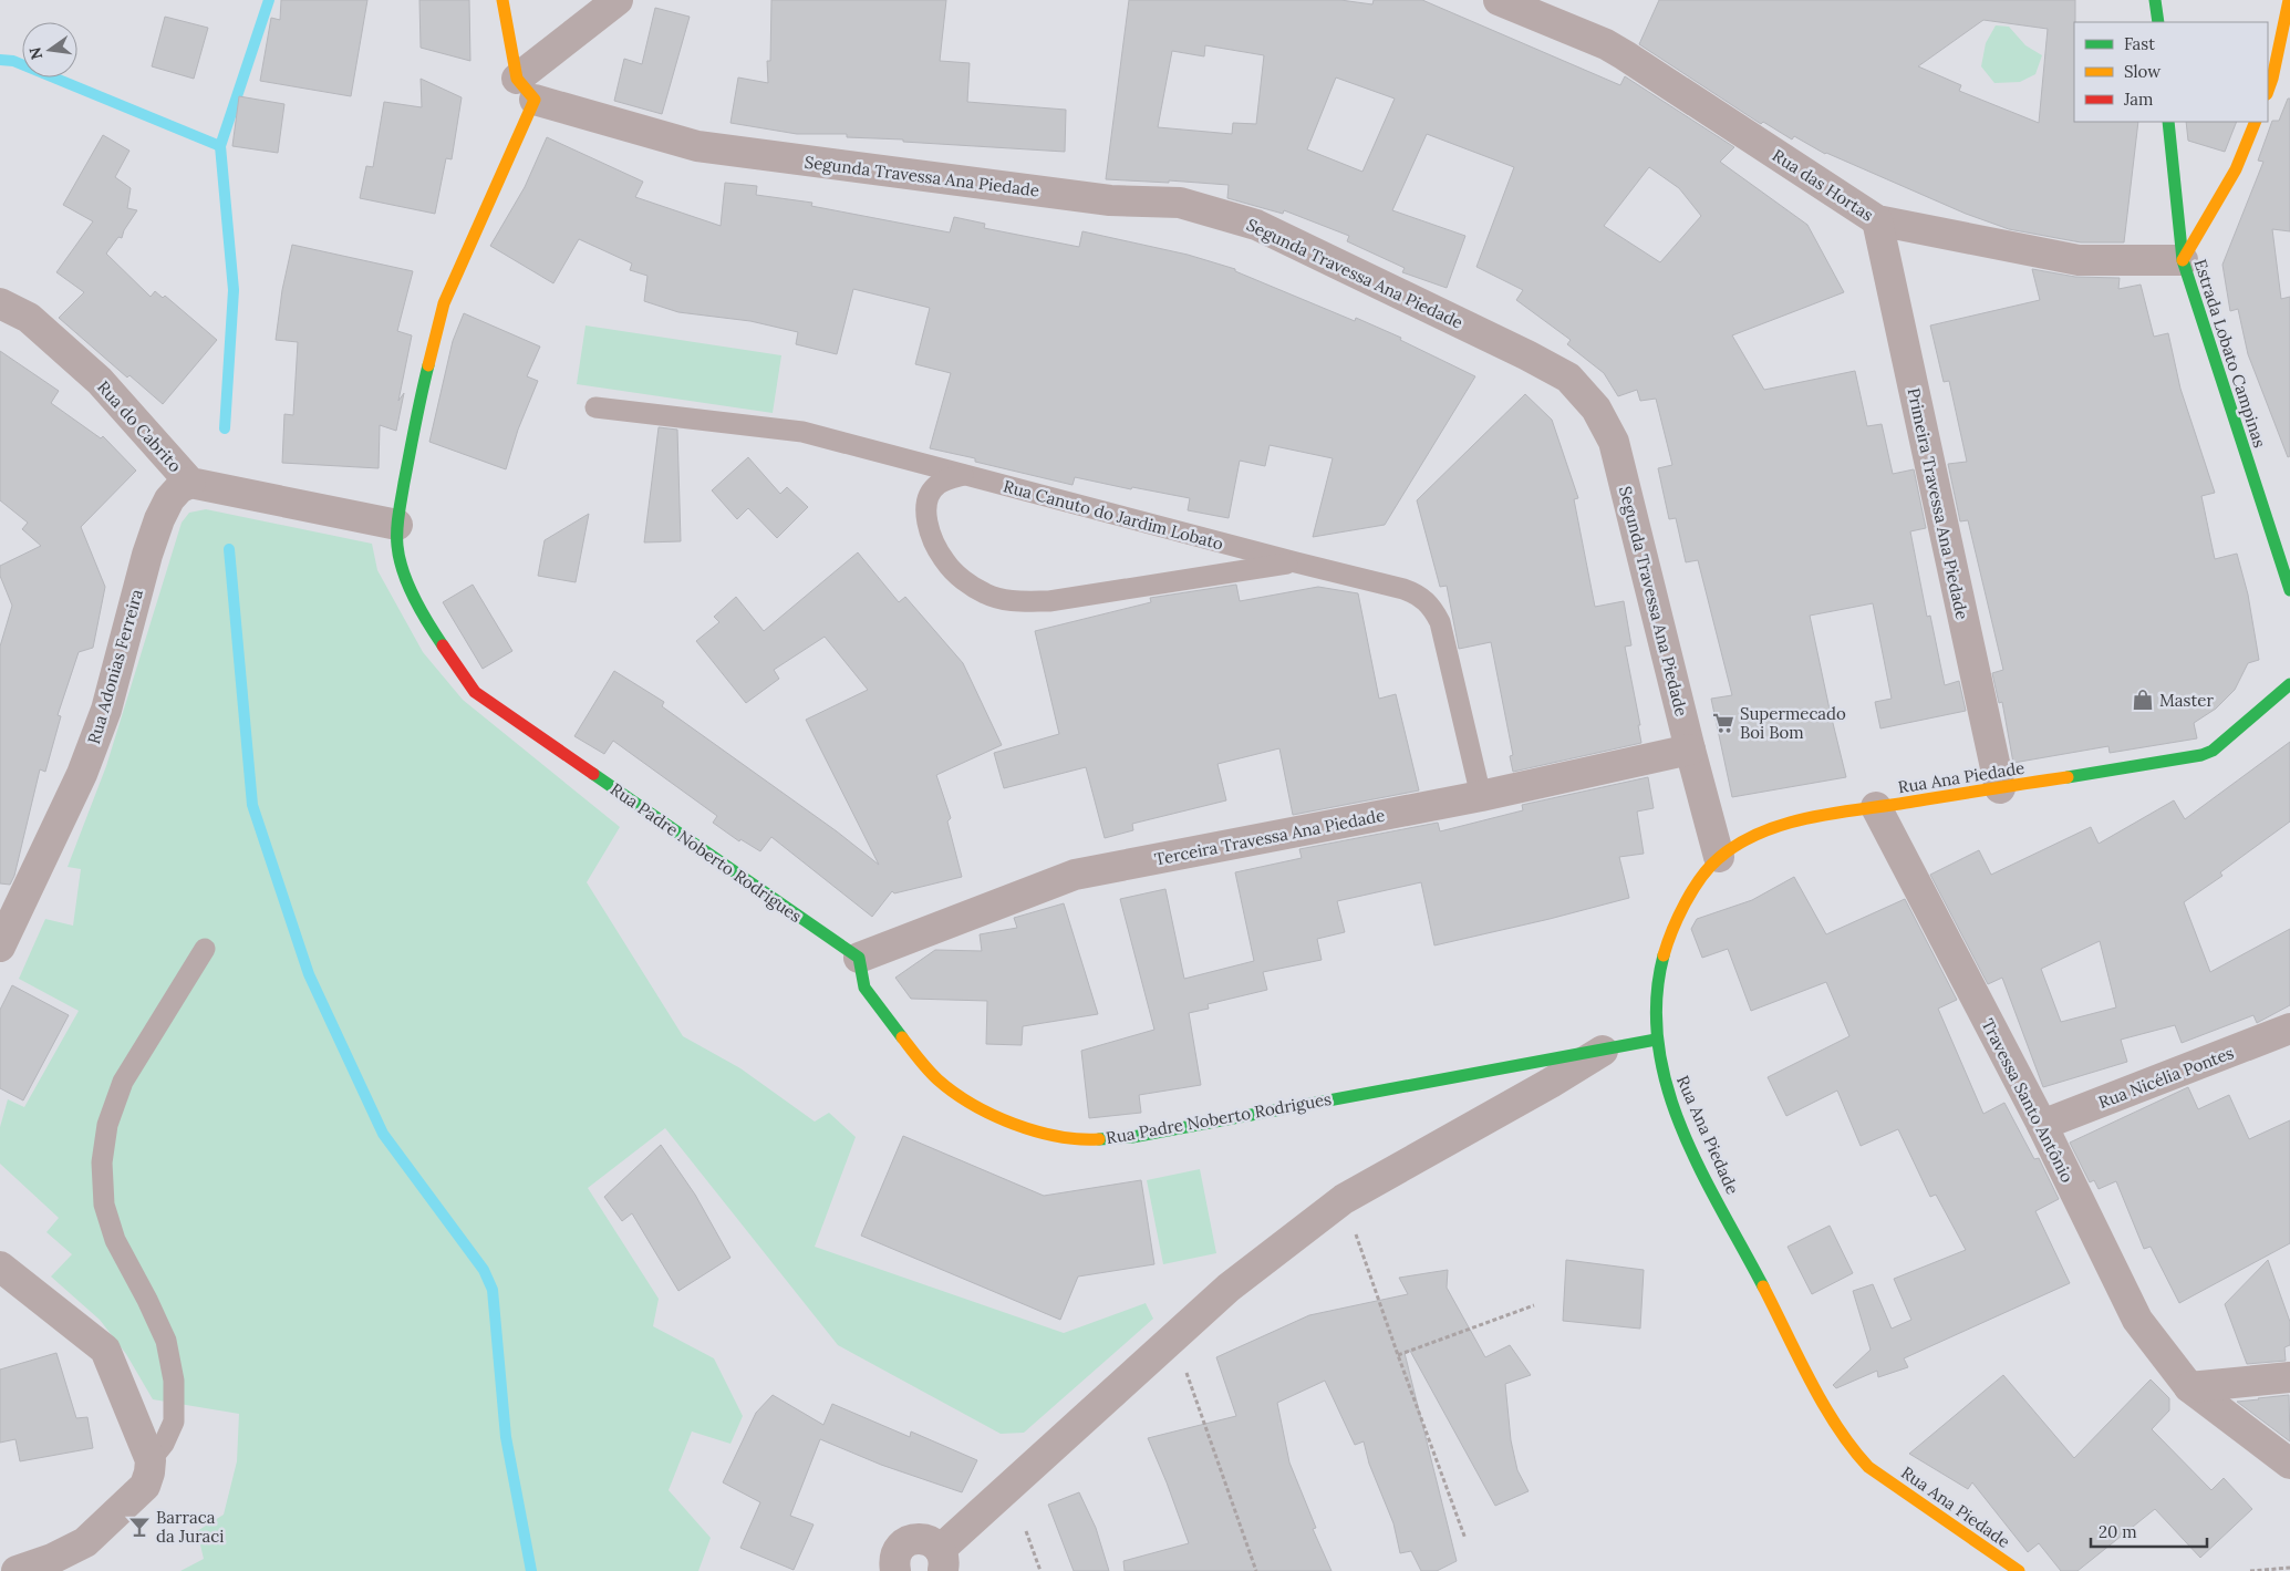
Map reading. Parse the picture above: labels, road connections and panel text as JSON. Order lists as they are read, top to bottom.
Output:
{
  "streets": {
    "street": [
      "Segunda Travessa Ana Piedade",
      "Rua das Hortas",
      "Estrada Lobato Campinas",
      "Rua do Cabrito",
      "Primeira Travessa Ana Piedade",
      "Rua Adonias Ferreira",
      "Rua Ana Piedade",
      "Terceira Travessa Ana Piedade",
      "Rua Padre Noberto Rodrigues",
      "Rua Nicélia Pontes",
      "Travessa Santo Antônio"
    ],
    "lane": ["Rua Canuto do Jardim Lobato"]
  },
  "crossings": [
    ["Segunda Travessa Ana Piedade", "Rua Ana Piedade"],
    ["Segunda Travessa Ana Piedade", "Terceira Travessa Ana Piedade"],
    ["Segunda Travessa Ana Piedade", "Rua Padre Noberto Rodrigues"],
    ["Rua das Hortas", "Estrada Lobato Campinas"],
    ["Rua das Hortas", "Primeira Travessa Ana Piedade"],
    ["Rua do Cabrito", "Rua Adonias Ferreira"],
    ["Rua do Cabrito", "Rua Padre Noberto Rodrigues"],
    ["Primeira Travessa Ana Piedade", "Rua Ana Piedade"],
    ["Rua Canuto do Jardim Lobato", "Terceira Travessa Ana Piedade"],
    ["Rua Ana Piedade", "Rua Padre Noberto Rodrigues"],
    ["Rua Ana Piedade", "Travessa Santo Antônio"],
    ["Terceira Travessa Ana Piedade", "Rua Padre Noberto Rodrigues"],
    ["Rua Nicélia Pontes", "Travessa Santo Antônio"]
  ],
  "places": {
    "shop": ["Master"],
    "supermarket": ["Supermecado Boi Bom"],
    "bar": ["Barraca da Juraci"]
  },
  "legend": ["Fast", "Slow", "Jam"],
  "scale_bar": "20 m",
  "north": "left"
}
